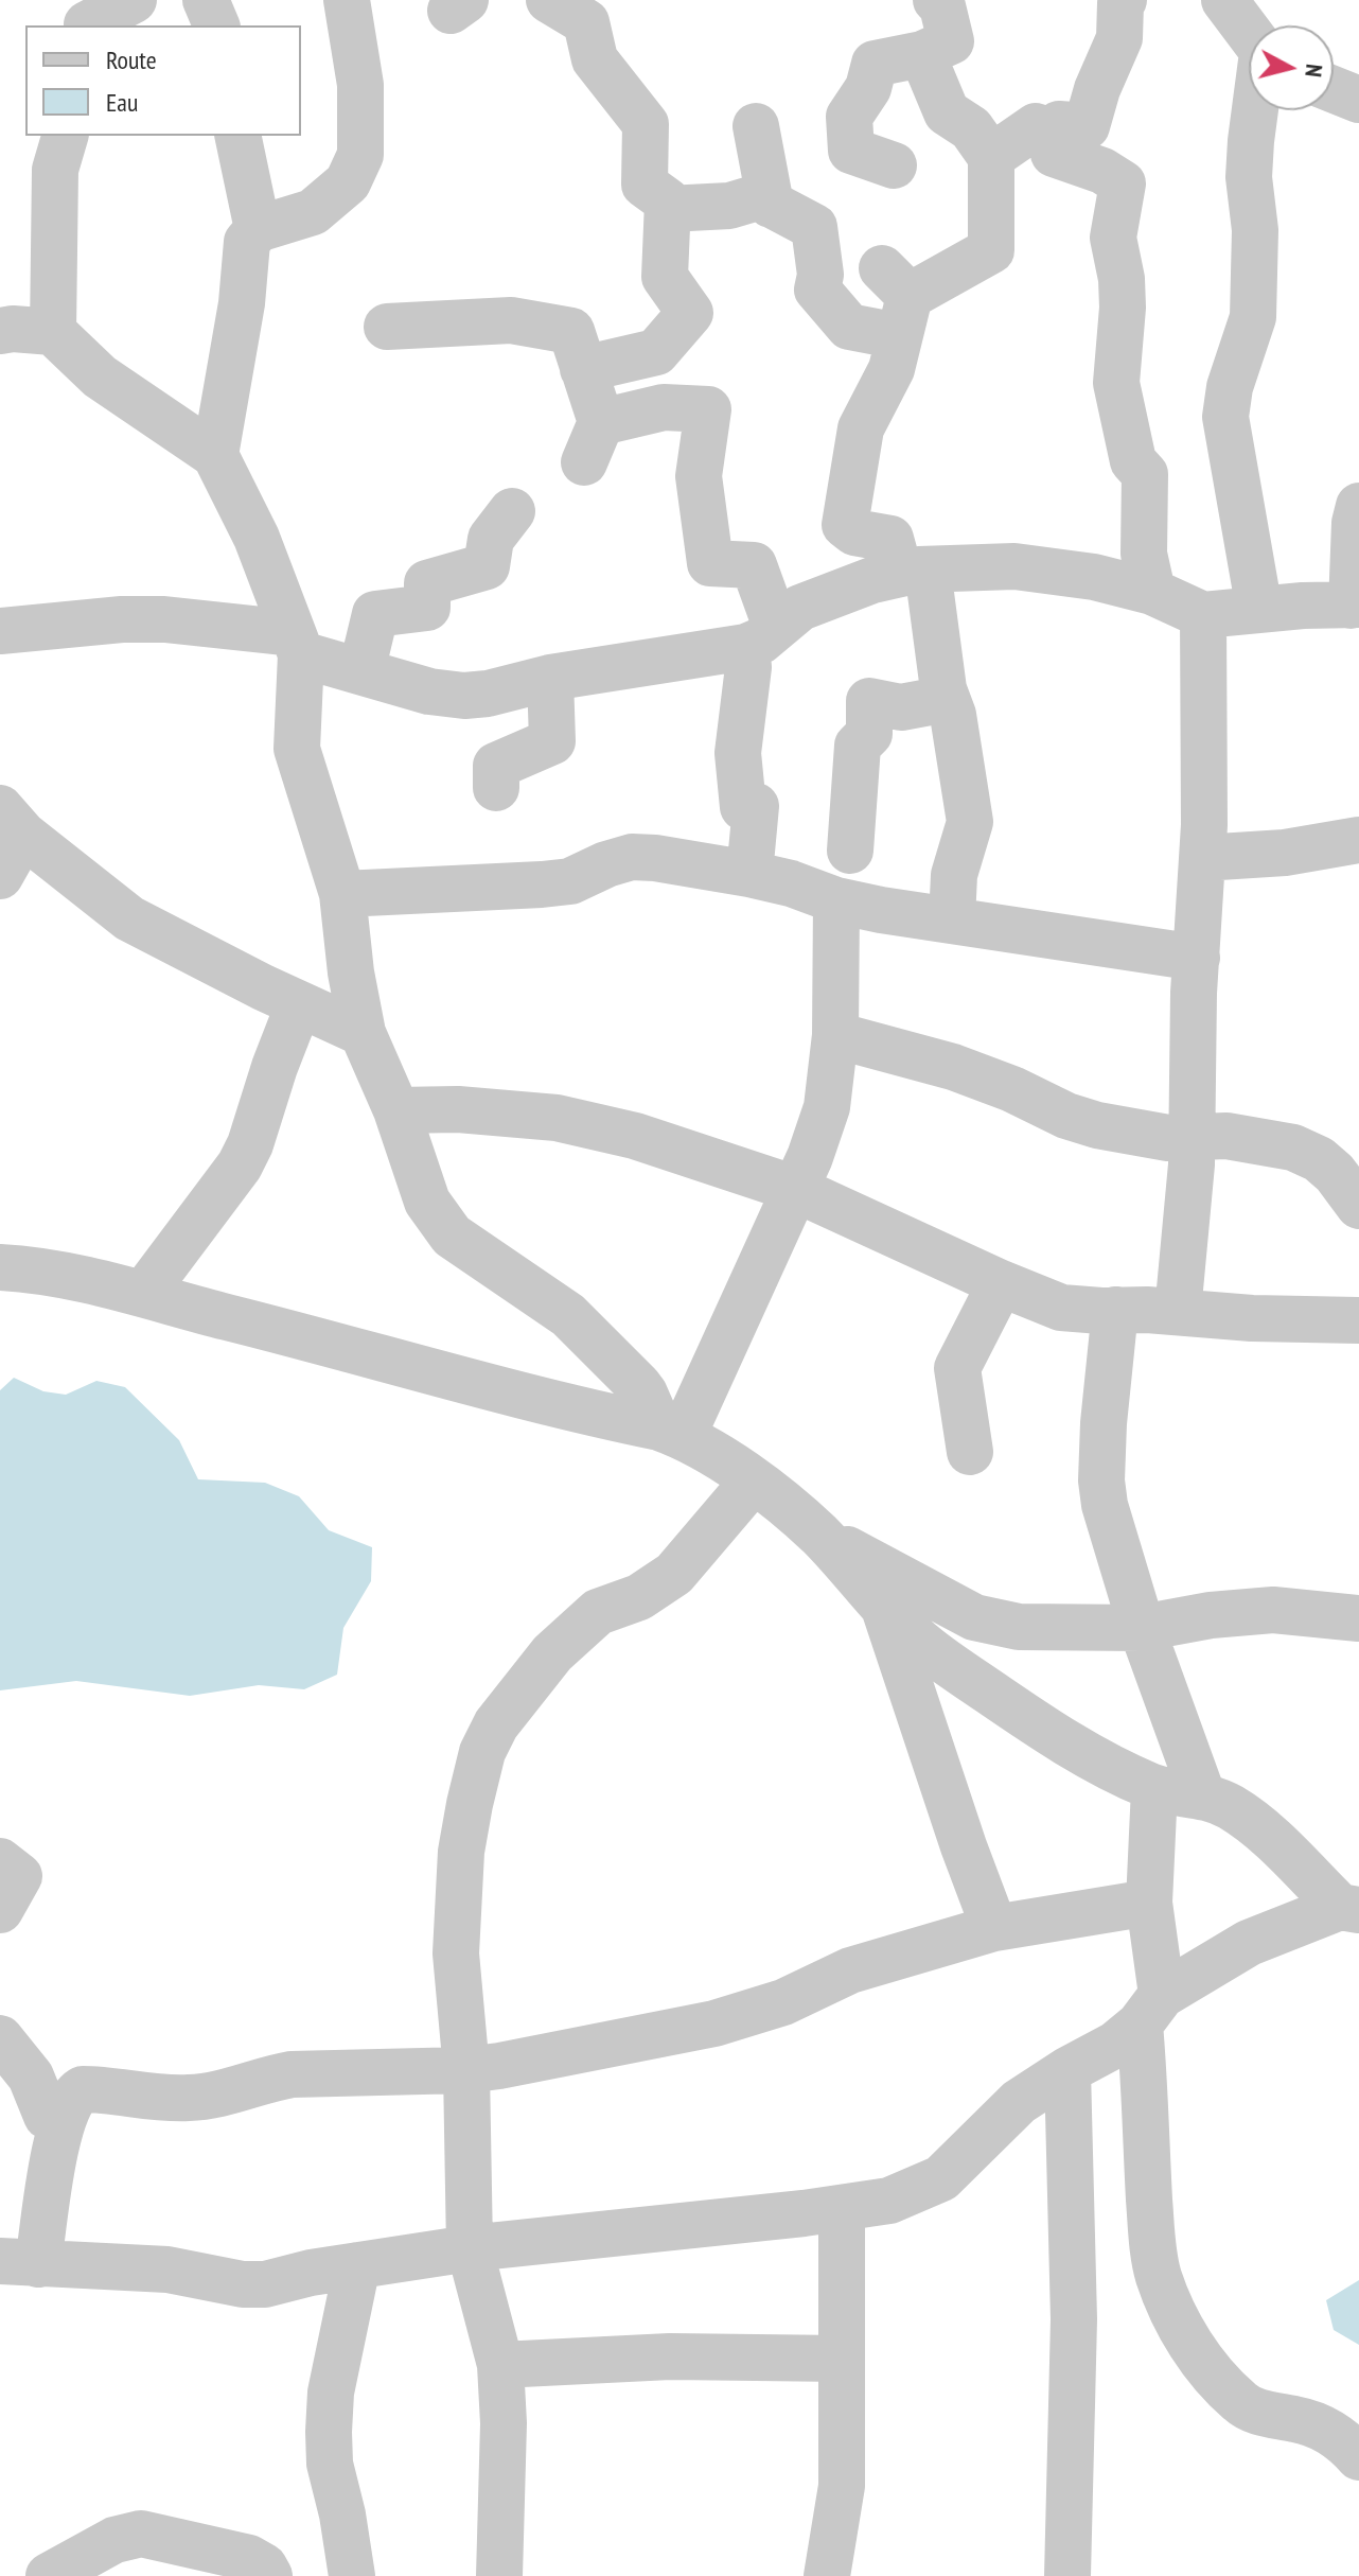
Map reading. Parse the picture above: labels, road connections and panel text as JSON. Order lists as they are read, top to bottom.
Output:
{
  "legend": ["Route", "Eau"],
  "north": "right"
}
